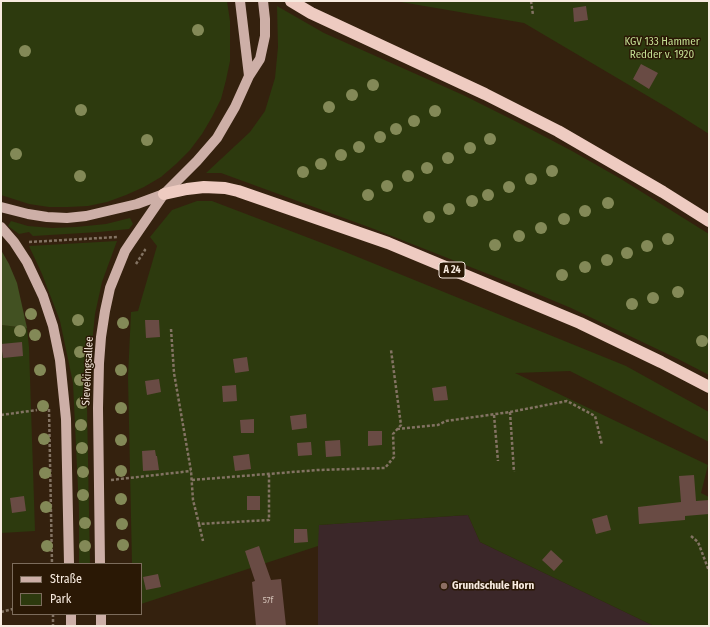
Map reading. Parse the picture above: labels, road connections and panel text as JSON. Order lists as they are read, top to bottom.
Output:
{
  "streets": {
    "highway": ["A 24"],
    "main road": ["Sievekingsallee"]
  },
  "crossings": [
    ["A 24", "Sievekingsallee"]
  ],
  "parks": ["KGV 133 Hammer Redder v. 1920"],
  "places": ["Grundschule Horn"],
  "house_numbers": ["57f"],
  "legend": ["Straße", "Park"]
}
